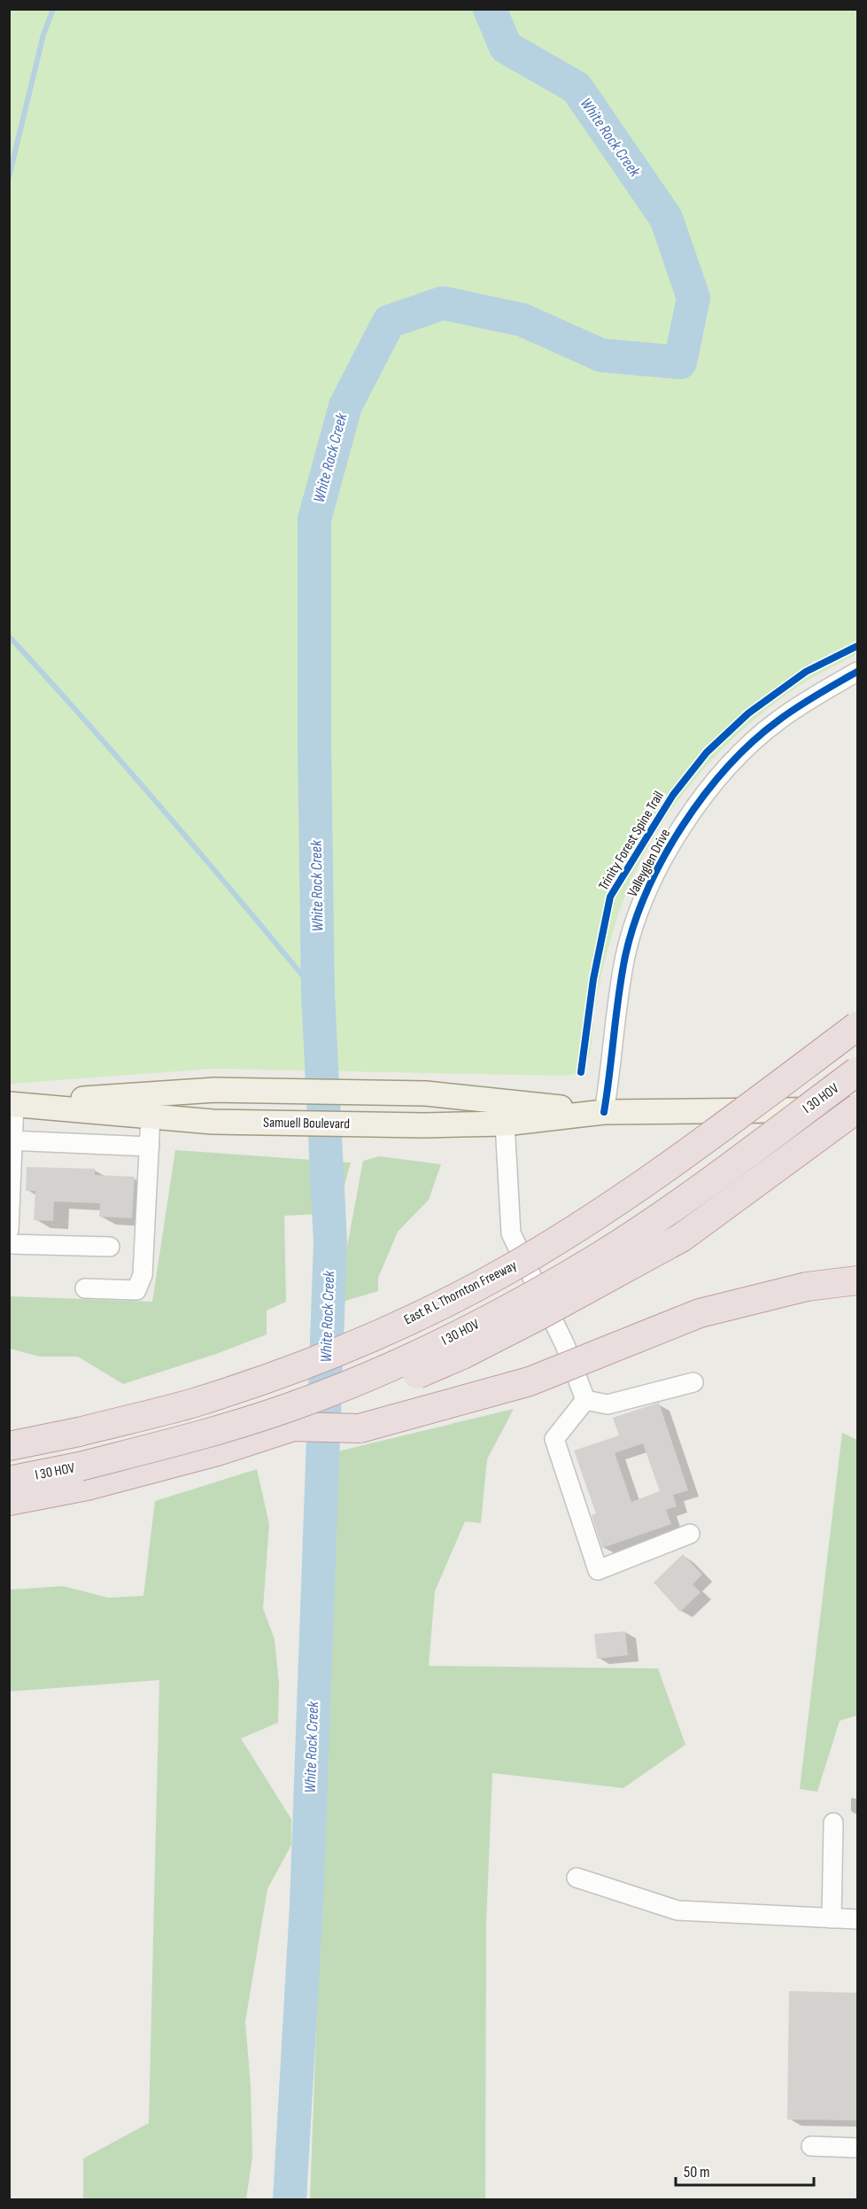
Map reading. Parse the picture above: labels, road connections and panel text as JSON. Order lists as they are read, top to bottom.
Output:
{
  "streets": {
    "highway": ["I 30 HOV", "East R L Thornton Freeway"],
    "main road": ["Samuell Boulevard"],
    "street": ["Valleyglen Drive"],
    "cycle path": ["Trinity Forest Spine Trail"]
  },
  "crossings": [
    ["Valleyglen Drive", "Samuell Boulevard"]
  ],
  "water": ["White Rock Creek"],
  "scale_bar": "50 m"
}
